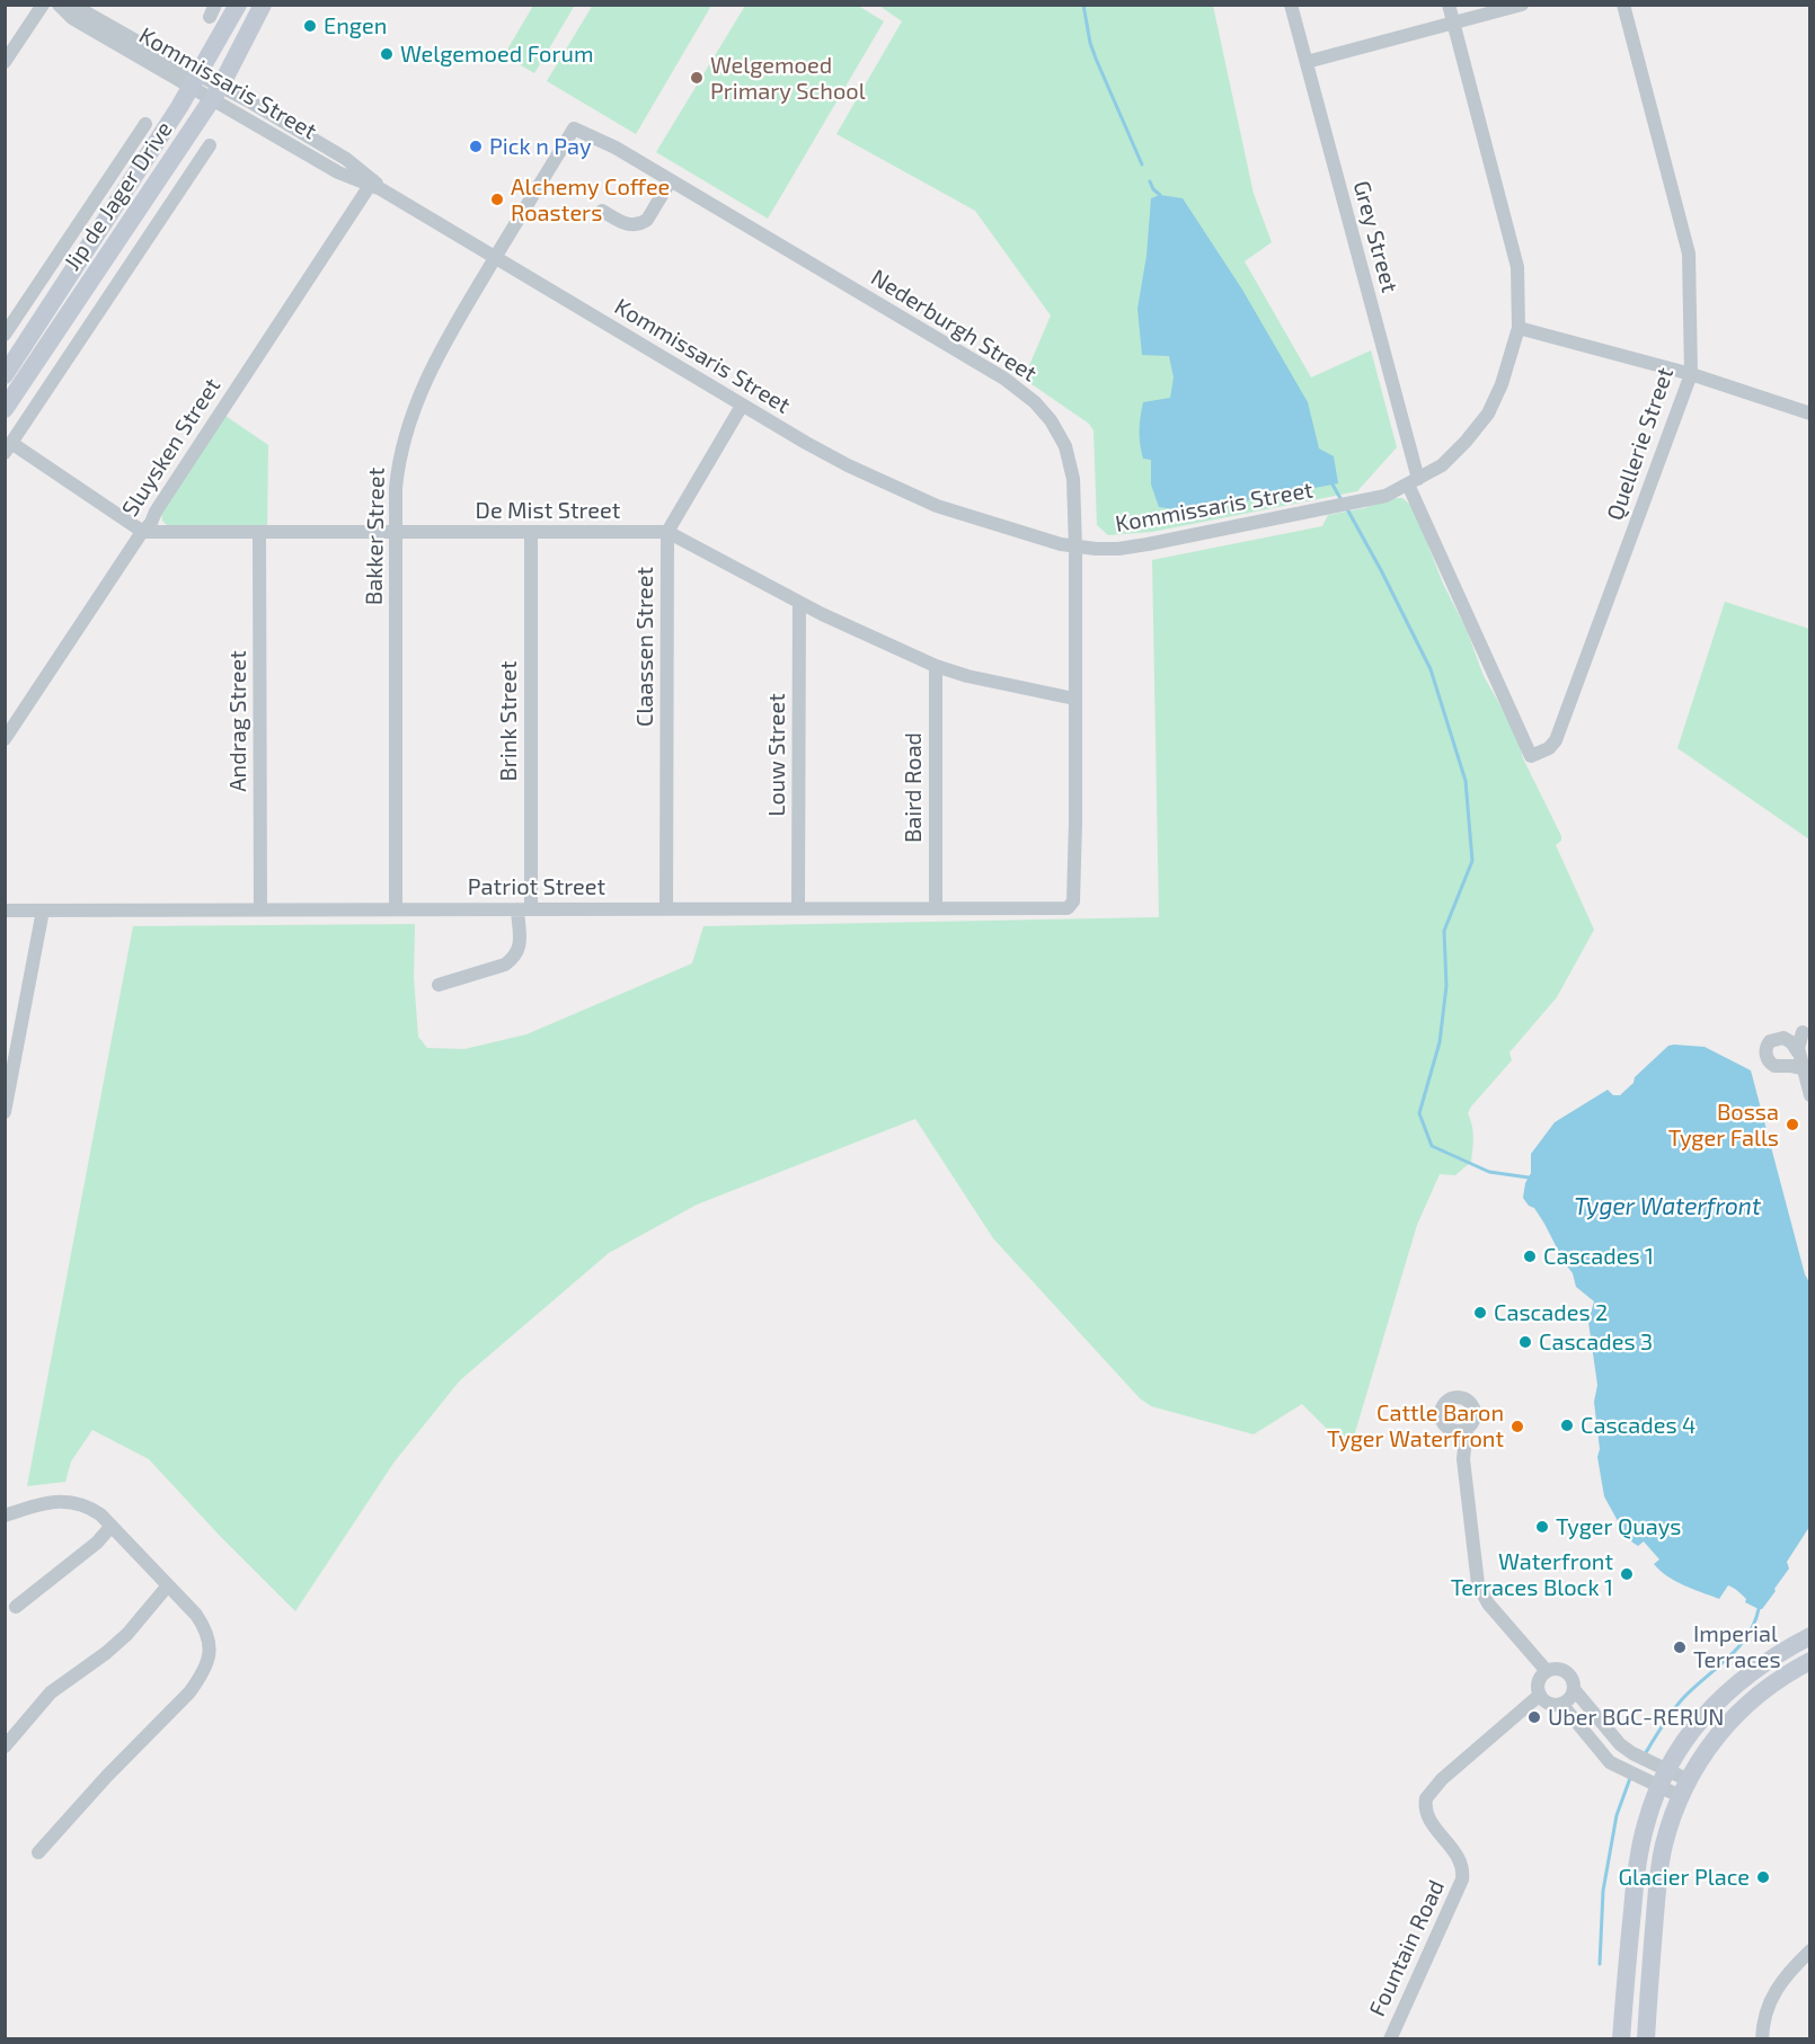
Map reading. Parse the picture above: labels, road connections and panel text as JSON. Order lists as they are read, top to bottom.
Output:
{
  "streets": {
    "main road": ["Jip de Jager Drive"],
    "street": [
      "Kommissaris Street",
      "Grey Street",
      "Nederburgh Street",
      "Quellerie Street",
      "Sluysken Street",
      "De Mist Street",
      "Bakker Street",
      "Claassen Street",
      "Andrag Street",
      "Brink Street",
      "Louw Street",
      "Baird Road",
      "Patriot Street",
      "Fountain Road"
    ]
  },
  "crossings": [
    ["Kommissaris Street", "Jip de Jager Drive"],
    ["Kommissaris Street", "Grey Street"],
    ["Kommissaris Street", "Nederburgh Street"],
    ["Kommissaris Street", "Sluysken Street"],
    ["Kommissaris Street", "Bakker Street"],
    ["Grey Street", "Quellerie Street"],
    ["Nederburgh Street", "De Mist Street"],
    ["Nederburgh Street", "Bakker Street"],
    ["Nederburgh Street", "Patriot Street"],
    ["Sluysken Street", "De Mist Street"],
    ["De Mist Street", "Bakker Street"],
    ["De Mist Street", "Claassen Street"],
    ["De Mist Street", "Andrag Street"],
    ["De Mist Street", "Brink Street"],
    ["De Mist Street", "Louw Street"],
    ["De Mist Street", "Baird Road"],
    ["Bakker Street", "Patriot Street"],
    ["Claassen Street", "Patriot Street"],
    ["Andrag Street", "Patriot Street"],
    ["Brink Street", "Patriot Street"],
    ["Louw Street", "Patriot Street"],
    ["Baird Road", "Patriot Street"]
  ],
  "water": ["Tyger Waterfront"],
  "places": [
    "Engen",
    "Welgemoed Forum",
    "Welgemoed Primary School",
    "Pick n Pay",
    "Alchemy Coffee Roasters",
    "Bossa Tyger Falls",
    "Cascades 1",
    "Cascades 2",
    "Cascades 3",
    "Cascades 4",
    "Cattle Baron Tyger Waterfront",
    "Tyger Quays",
    "Waterfront Terraces Block 1",
    "Imperial Terraces",
    "Uber BGC-RERUN",
    "Glacier Place"
  ]
}
